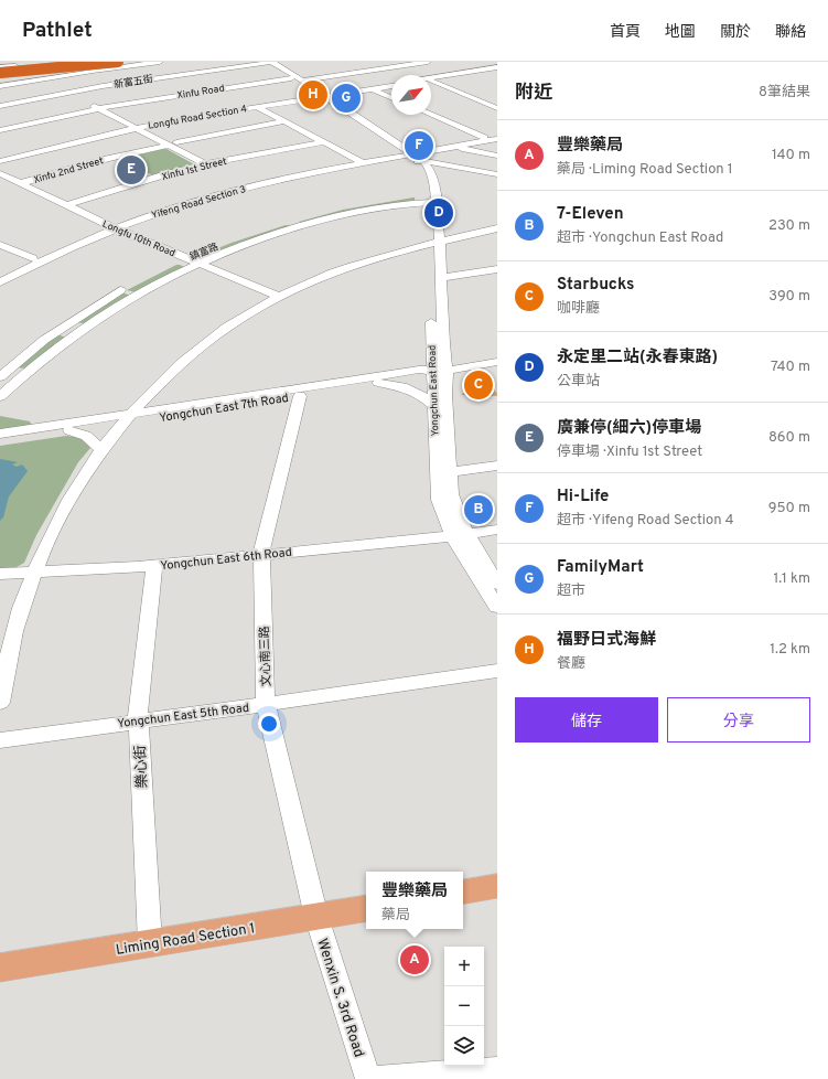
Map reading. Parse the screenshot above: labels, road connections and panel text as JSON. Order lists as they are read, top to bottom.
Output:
{
  "streets": {
    "main road": ["Liming Road Section 1"],
    "street": [
      "新富五街",
      "Xinfu Road",
      "Longfu Road Section 4",
      "Xinfu 1st Street",
      "Xinfu 2nd Street",
      "Yifeng Road Section 3",
      "Longfu 10th Road",
      "鎮富路",
      "Yongchun East Road",
      "Yongchun East 7th Road",
      "Yongchun East 6th Road",
      "文心南三路",
      "Yongchun East 5th Road",
      "樂心街",
      "Wenxin S. 3rd Road"
    ]
  },
  "crossings": [
    ["Xinfu 1st Street", "Longfu 10th Road"],
    ["Xinfu 2nd Street", "Longfu 10th Road"],
    ["Yifeng Road Section 3", "Longfu 10th Road"],
    ["Yifeng Road Section 3", "Yongchun East Road"],
    ["Longfu 10th Road", "鎮富路"],
    ["鎮富路", "Yongchun East Road"],
    ["Yongchun East Road", "Yongchun East 7th Road"],
    ["Yongchun East Road", "Yongchun East 6th Road"],
    ["Yongchun East 7th Road", "文心南三路"],
    ["Yongchun East 6th Road", "文心南三路"],
    ["Yongchun East 6th Road", "樂心街"],
    ["文心南三路", "Yongchun East 5th Road"],
    ["文心南三路", "Liming Road Section 1"],
    ["文心南三路", "Wenxin S. 3rd Road"],
    ["Yongchun East 5th Road", "樂心街"],
    ["樂心街", "Liming Road Section 1"],
    ["Liming Road Section 1", "Wenxin S. 3rd Road"]
  ],
  "north": "top right",
  "page": {
    "header": "Pathlet",
    "nav": [
      "首頁",
      "地圖",
      "關於",
      "聯絡"
    ],
    "heading": ["附近", "8筆結果"],
    "pins": [
      "H",
      "G",
      "F",
      "E",
      "D",
      "C",
      "B",
      "A"
    ],
    "list": [
      {
        "mark": "A",
        "name": "豐樂藥局",
        "note": "藥局 · Liming Road Section 1",
        "value": "140 m"
      },
      {
        "mark": "B",
        "name": "7-Eleven",
        "note": "超市 · Yongchun East Road",
        "value": "230 m"
      },
      {
        "mark": "C",
        "name": "Starbucks",
        "note": "咖啡廳",
        "value": "390 m"
      },
      {
        "mark": "D",
        "name": "永定里二站(永春東路)",
        "note": "公車站",
        "value": "740 m"
      },
      {
        "mark": "E",
        "name": "廣兼停(細六)停車場",
        "note": "停車場 · Xinfu 1st Street",
        "value": "860 m"
      },
      {
        "mark": "F",
        "name": "Hi-Life",
        "note": "超市 · Yifeng Road Section 4",
        "value": "950 m"
      },
      {
        "mark": "G",
        "name": "FamilyMart",
        "note": "超市",
        "value": "1.1 km"
      },
      {
        "mark": "H",
        "name": "福野日式海鮮",
        "note": "餐廳",
        "value": "1.2 km"
      }
    ],
    "buttons": ["儲存", "分享"],
    "popup": ["豐樂藥局", "藥局"],
    "map_buttons": ["+", "−"]
  }
}
